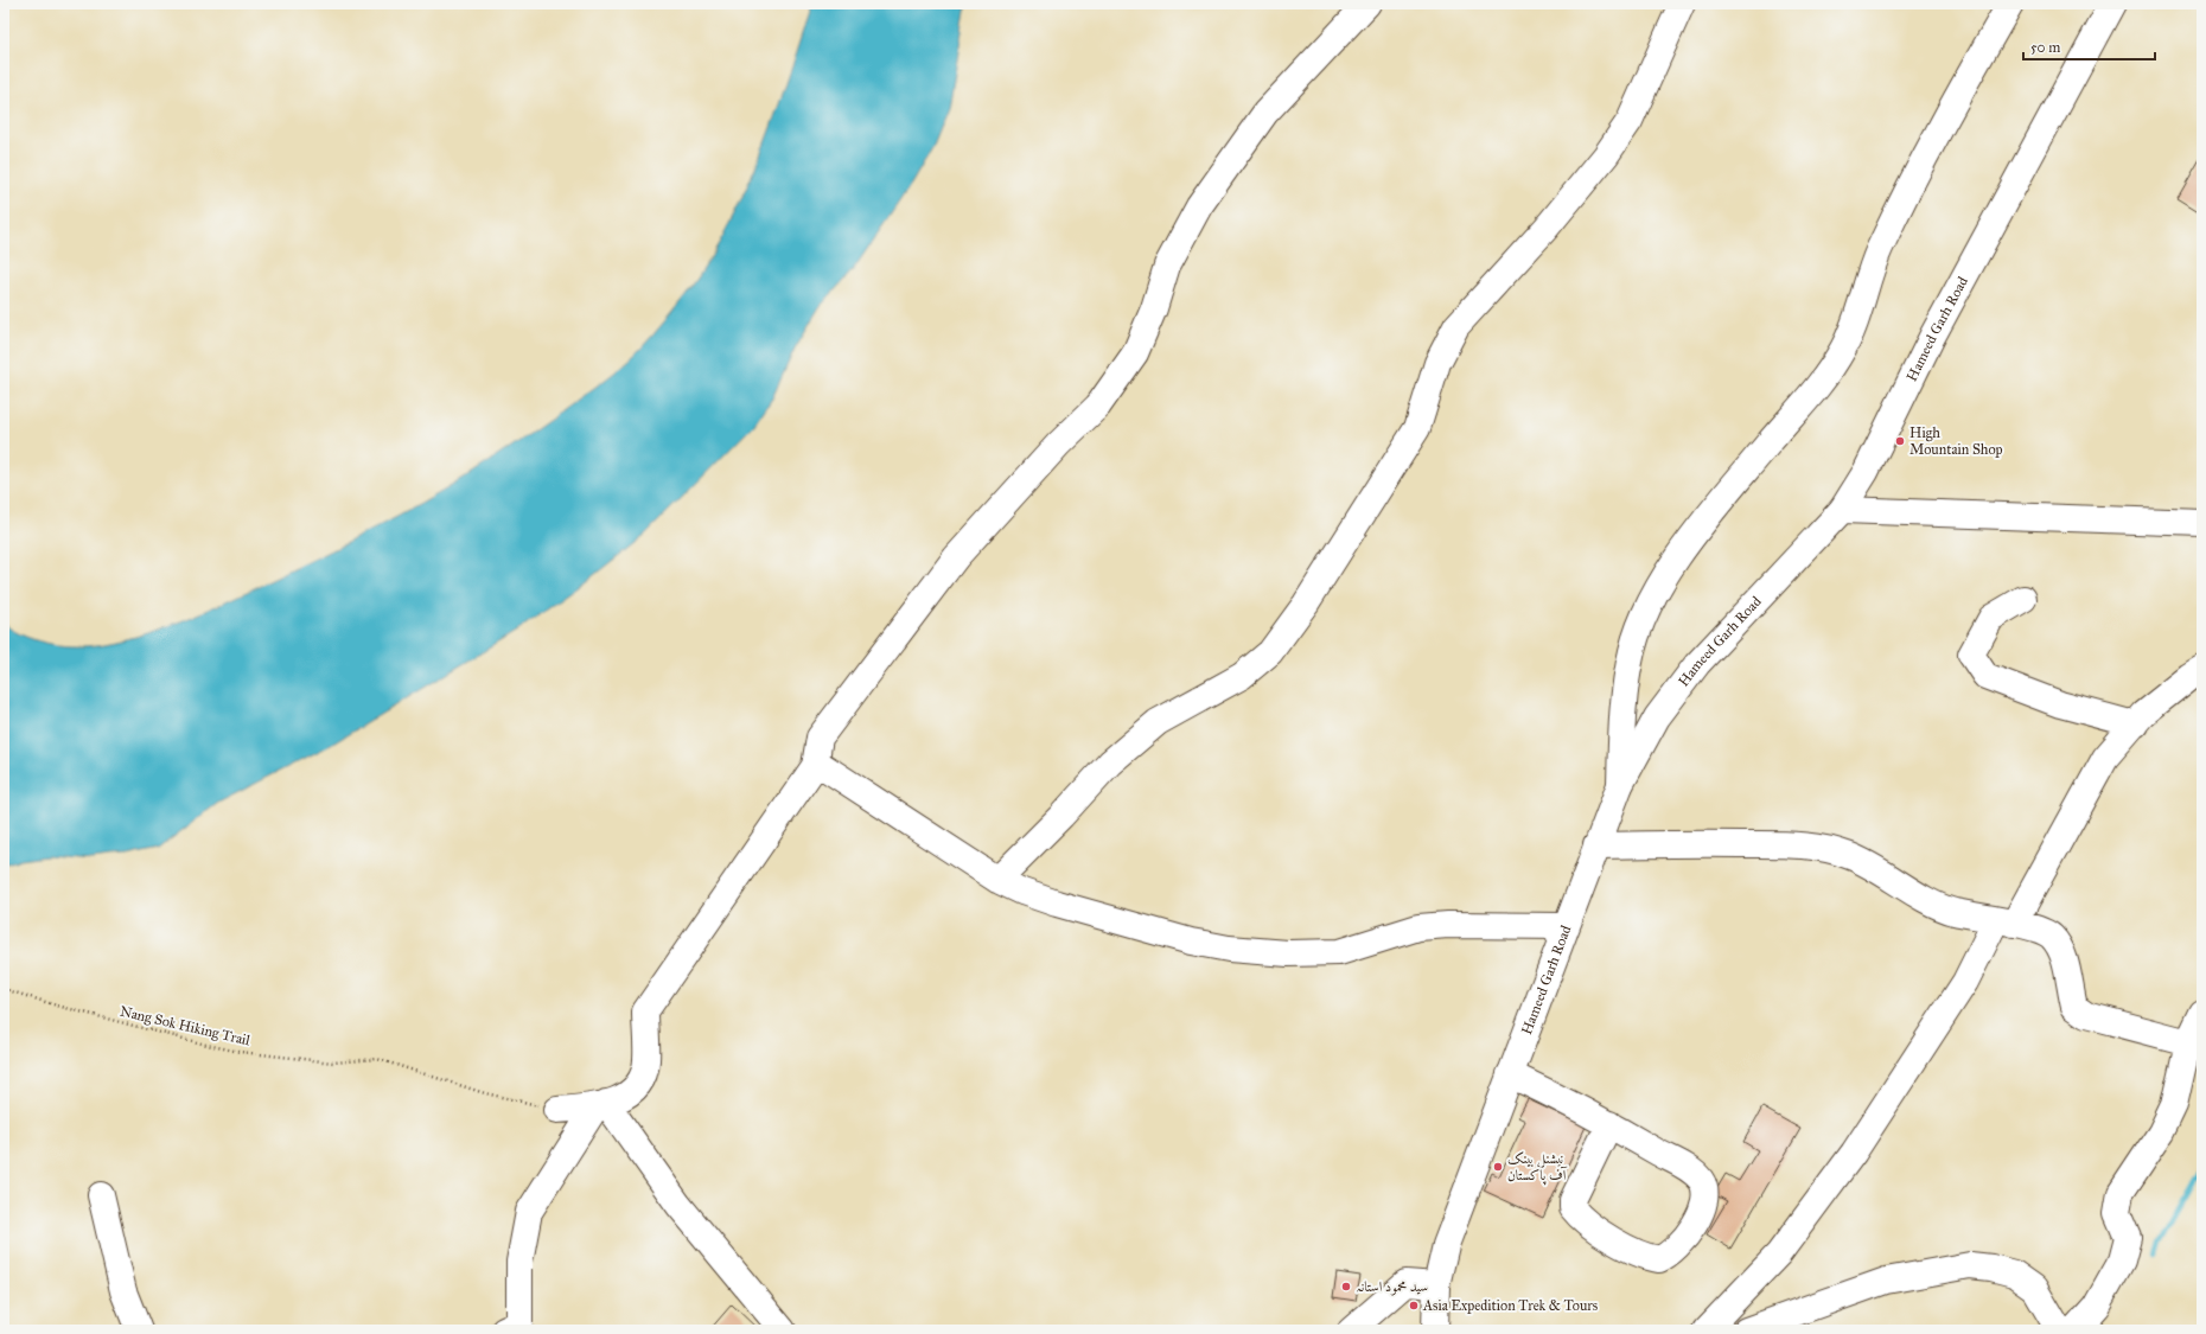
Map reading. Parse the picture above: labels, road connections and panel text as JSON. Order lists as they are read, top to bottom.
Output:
{
  "streets": {
    "main road": ["Hameed Garh Road"],
    "path": ["Nang Sok Hiking Trail"]
  },
  "places": [
    "High Mountain Shop",
    "نیشنل بینک آف پاکستان",
    "سید محمود استانہ",
    "Asia Expedition Trek & Tours"
  ],
  "scale_bar": "50 m"
}
